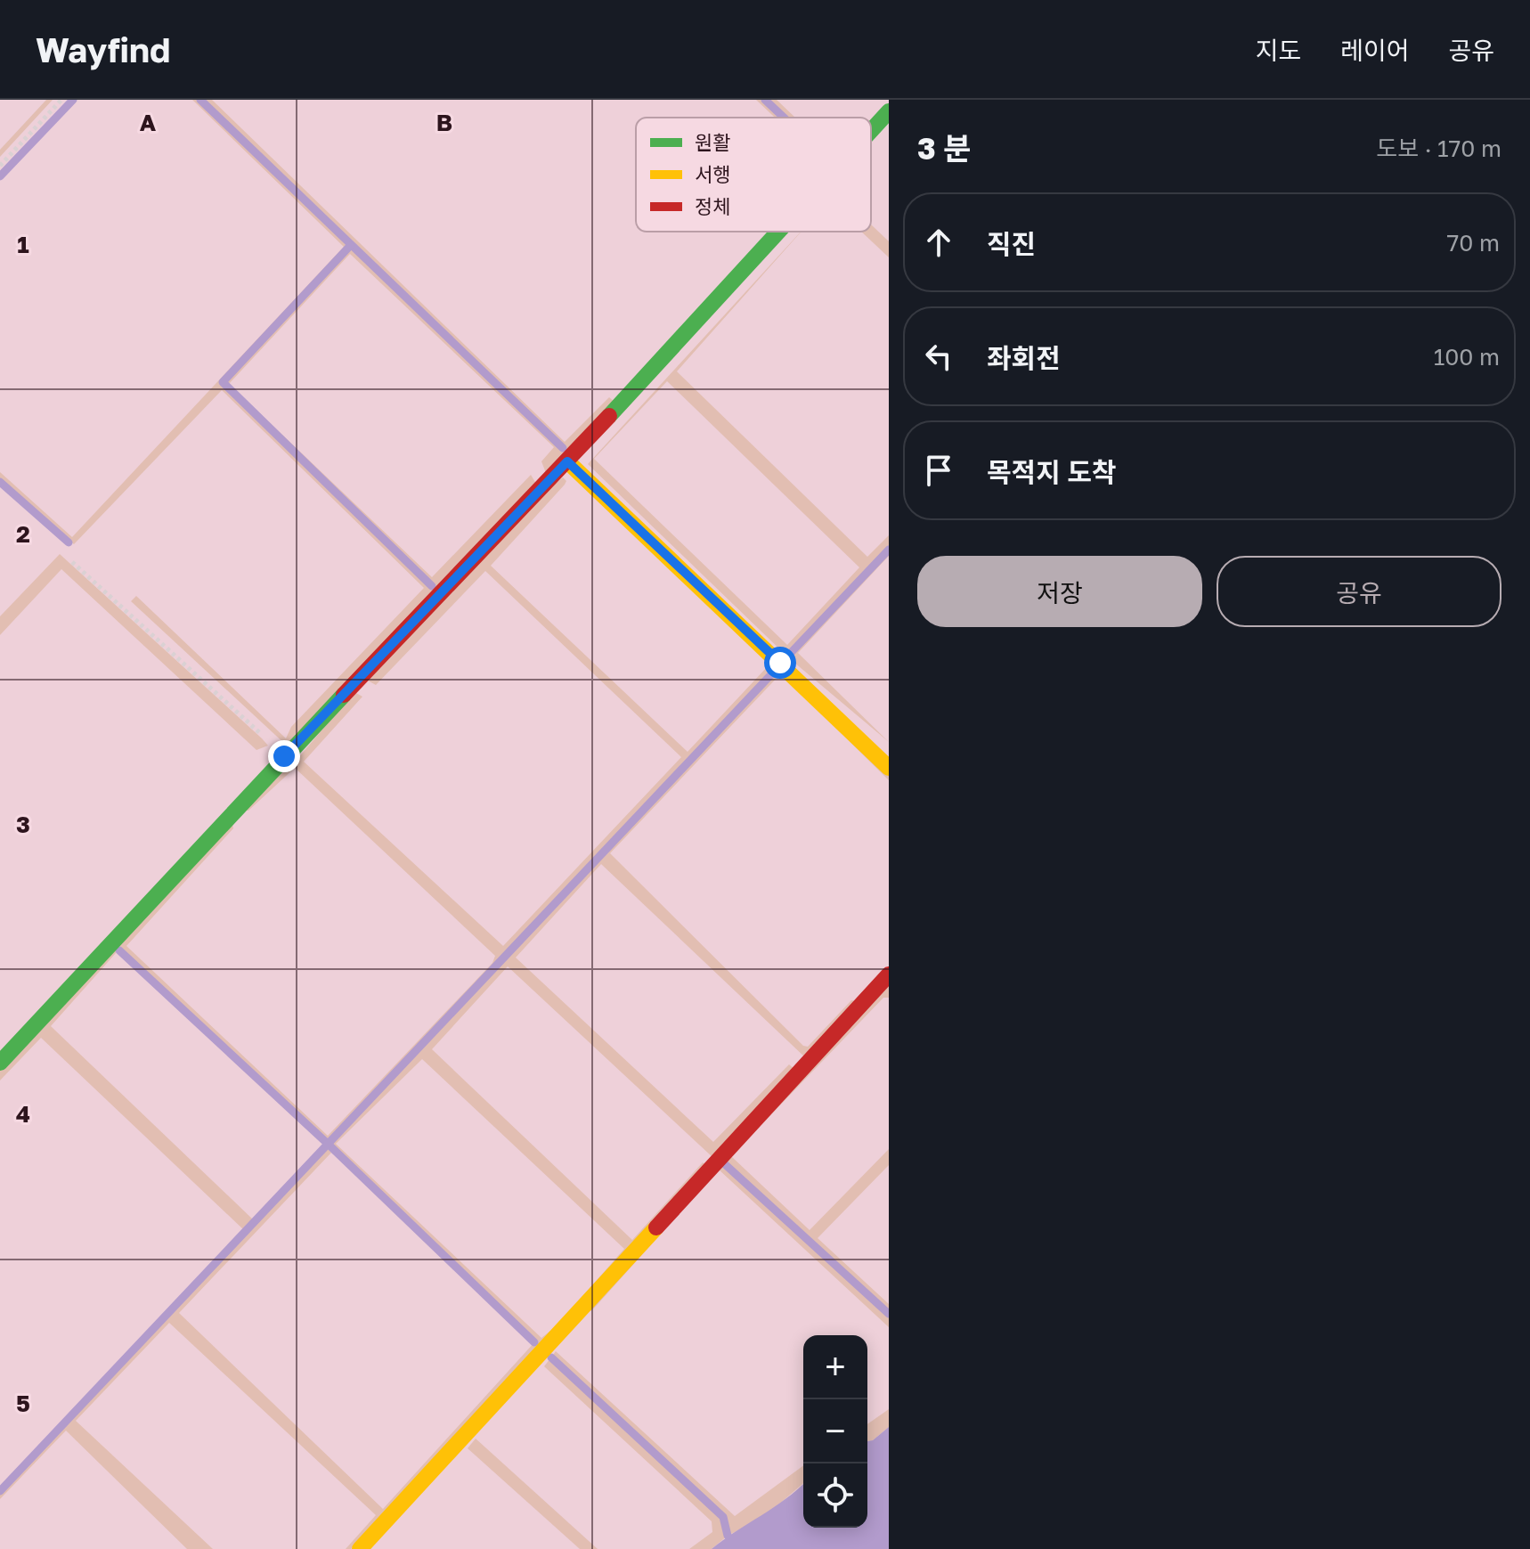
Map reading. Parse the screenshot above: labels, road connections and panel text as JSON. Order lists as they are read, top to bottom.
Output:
{
  "legend": ["원활", "서행", "정체"],
  "page": {
    "header": "Wayfind",
    "nav": ["지도", "레이어", "공유"],
    "heading": ["3 분", "도보 · 170 m"],
    "list": [
      ["직진", "70 m"],
      ["좌회전", "100 m"],
      "목적지 도착"
    ],
    "buttons": ["저장", "공유"],
    "map_buttons": ["+", "−"]
  },
  "grid": {
    "columns": ["A", "B"],
    "rows": [
      "1",
      "2",
      "3",
      "4",
      "5"
    ]
  }
}
